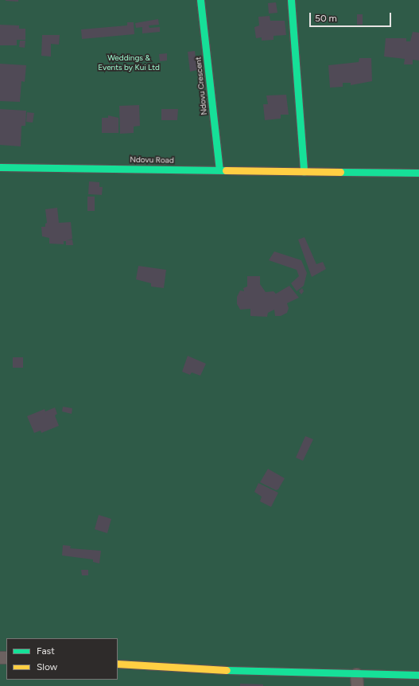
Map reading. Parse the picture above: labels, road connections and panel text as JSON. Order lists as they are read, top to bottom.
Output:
{
  "streets": {
    "street": ["Ndovu Crescent", "Ndovu Road"]
  },
  "crossings": [
    ["Ndovu Crescent", "Ndovu Road"]
  ],
  "parks": ["Weddings & Events by Kui Ltd"],
  "legend": ["Fast", "Slow"],
  "scale_bar": "50 m"
}
